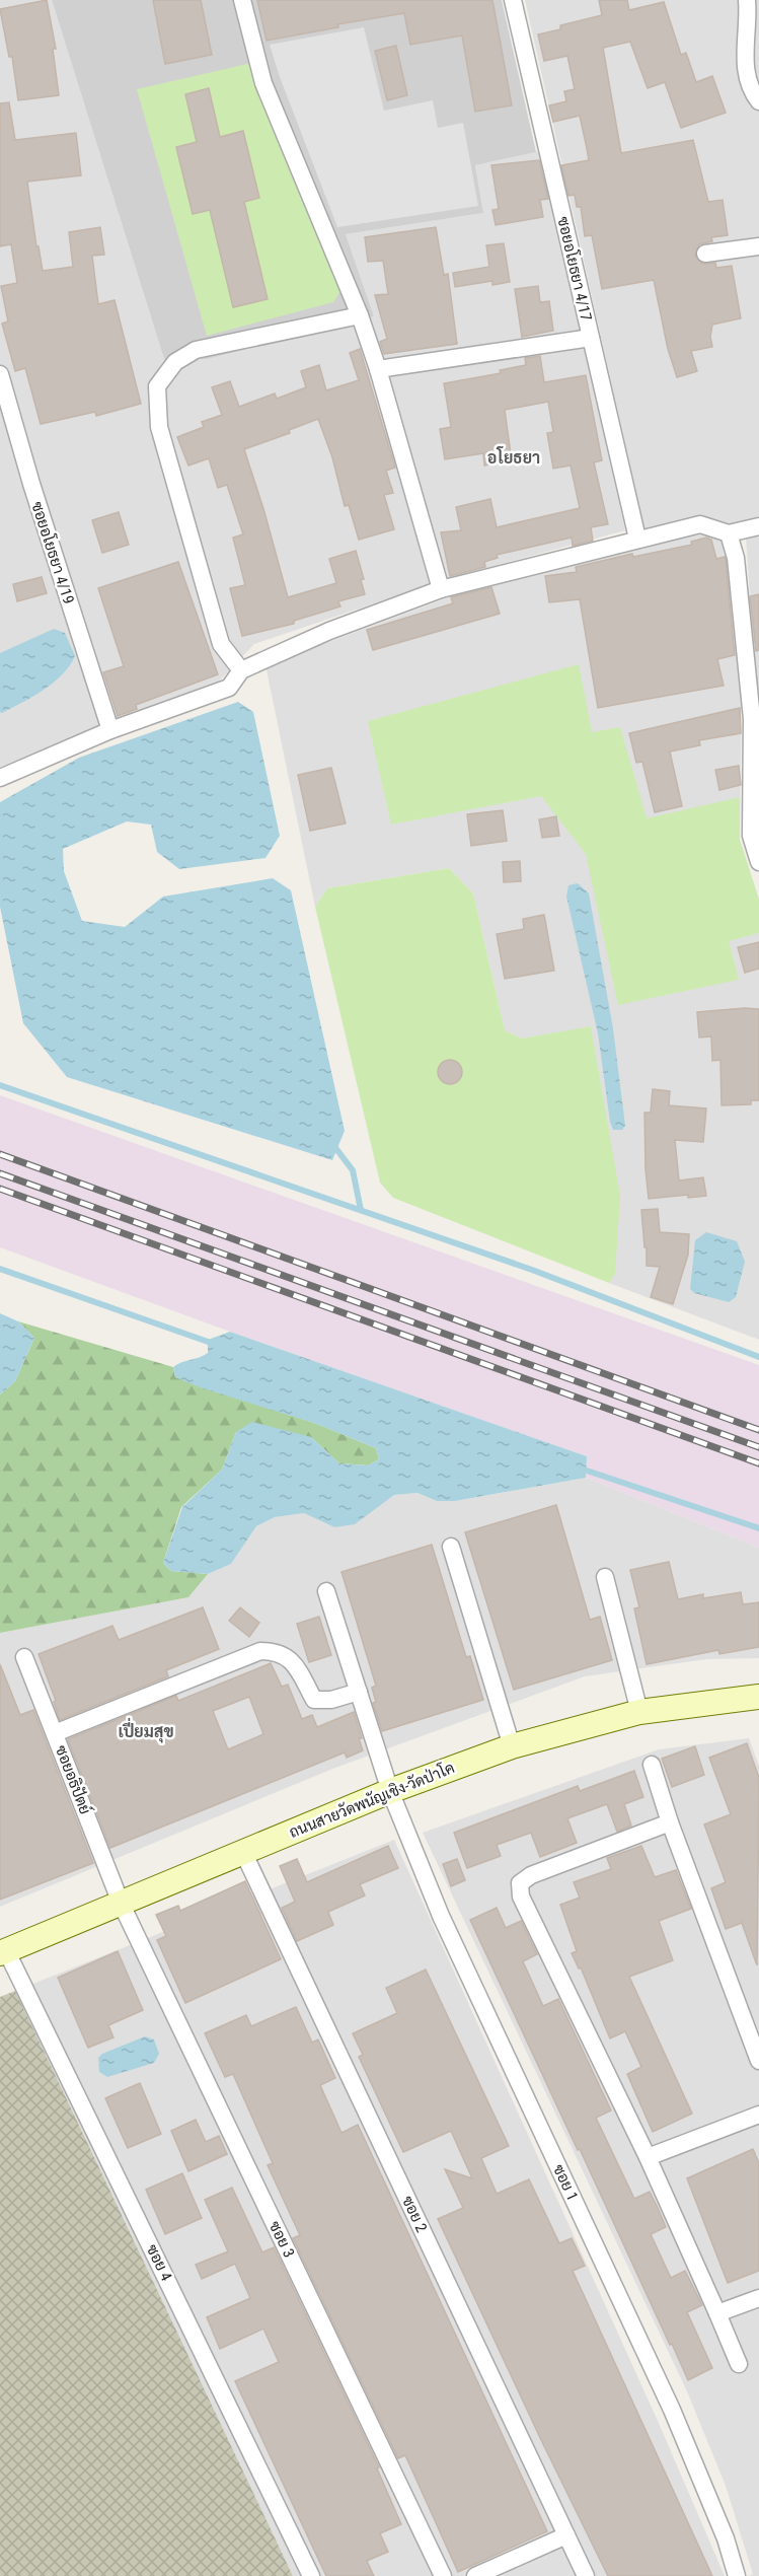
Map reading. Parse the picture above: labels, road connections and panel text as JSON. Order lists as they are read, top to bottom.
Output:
{
  "streets": {
    "main road": ["ถนนสายวัดพนัญเชิง-วัดป่าโค"],
    "street": [
      "ซอยอโยธยา 4/17",
      "ซอยอโยธยา 4/19",
      "ซอยอธิปัตย์",
      "ซอย 1",
      "ซอย 2",
      "ซอย 3",
      "ซอย 4"
    ]
  },
  "crossings": [
    ["ซอยอธิปัตย์", "ถนนสายวัดพนัญเชิง-วัดป่าโค"],
    ["ซอยอธิปัตย์", "ซอย 3"],
    ["ถนนสายวัดพนัญเชิง-วัดป่าโค", "ซอย 1"],
    ["ถนนสายวัดพนัญเชิง-วัดป่าโค", "ซอย 2"],
    ["ถนนสายวัดพนัญเชิง-วัดป่าโค", "ซอย 3"],
    ["ถนนสายวัดพนัญเชิง-วัดป่าโค", "ซอย 4"]
  ],
  "districts": ["อโยธยา", "เปี่ยมสุข"]
}
